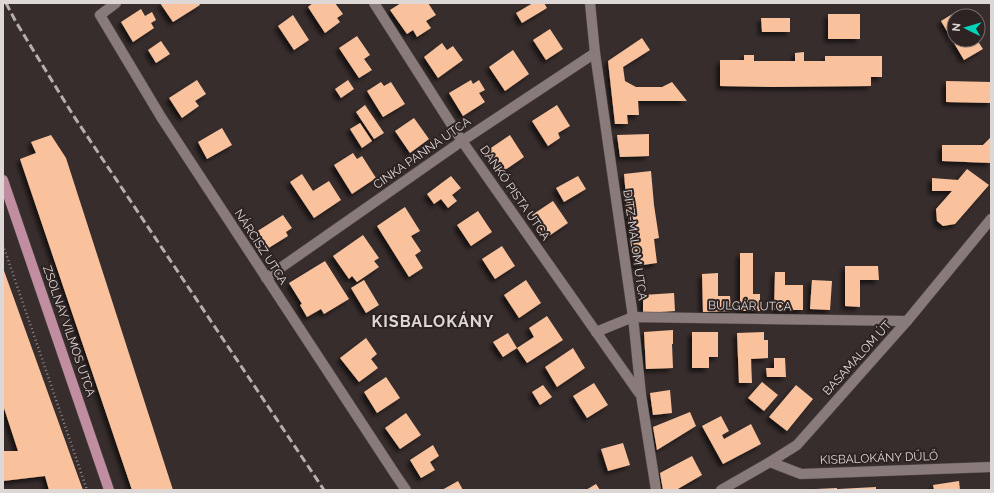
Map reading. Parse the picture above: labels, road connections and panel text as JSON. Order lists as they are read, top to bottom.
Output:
{
  "streets": {
    "main road": ["ZSOLNAY VILMOS UTCA"],
    "street": [
      "CINKA PANNA UTCA",
      "DANKÓ PISTA UTCA",
      "DITZ-MALOM UTCA",
      "NÁRCISZ UTCA",
      "BULGÁR UTCA",
      "BASAMALOM ÚT",
      "KISBALOKÁNY DŰLŐ"
    ]
  },
  "crossings": [
    ["CINKA PANNA UTCA", "DANKÓ PISTA UTCA"],
    ["CINKA PANNA UTCA", "DITZ-MALOM UTCA"],
    ["CINKA PANNA UTCA", "NÁRCISZ UTCA"],
    ["DANKÓ PISTA UTCA", "DITZ-MALOM UTCA"],
    ["DANKÓ PISTA UTCA", "BULGÁR UTCA"],
    ["DITZ-MALOM UTCA", "BULGÁR UTCA"],
    ["BULGÁR UTCA", "BASAMALOM ÚT"],
    ["BASAMALOM ÚT", "KISBALOKÁNY DŰLŐ"]
  ],
  "districts": ["KISBALOKÁNY"],
  "north": "left"
}
